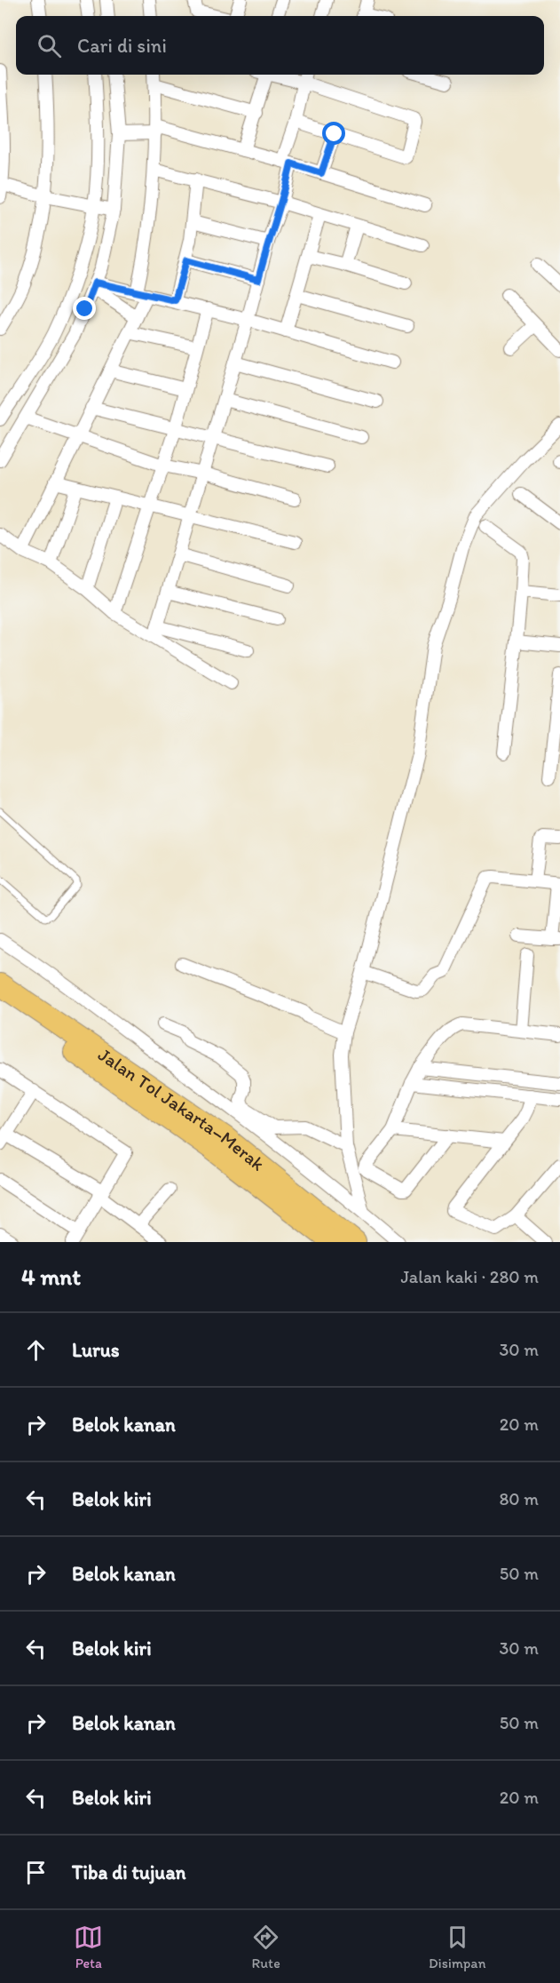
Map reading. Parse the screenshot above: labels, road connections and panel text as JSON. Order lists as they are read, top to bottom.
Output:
{
  "streets": {
    "highway": ["Jalan Tol Jakarta–Merak"]
  },
  "page": {
    "search": "Cari di sini",
    "heading": ["4 mnt", "Jalan kaki · 280 m"],
    "list": [
      ["Lurus", "30 m"],
      ["Belok kanan", "20 m"],
      ["Belok kiri", "80 m"],
      ["Belok kanan", "50 m"],
      ["Belok kiri", "30 m"],
      ["Belok kanan", "50 m"],
      ["Belok kiri", "20 m"],
      "Tiba di tujuan"
    ],
    "nav": ["Peta", "Rute", "Disimpan"]
  }
}
